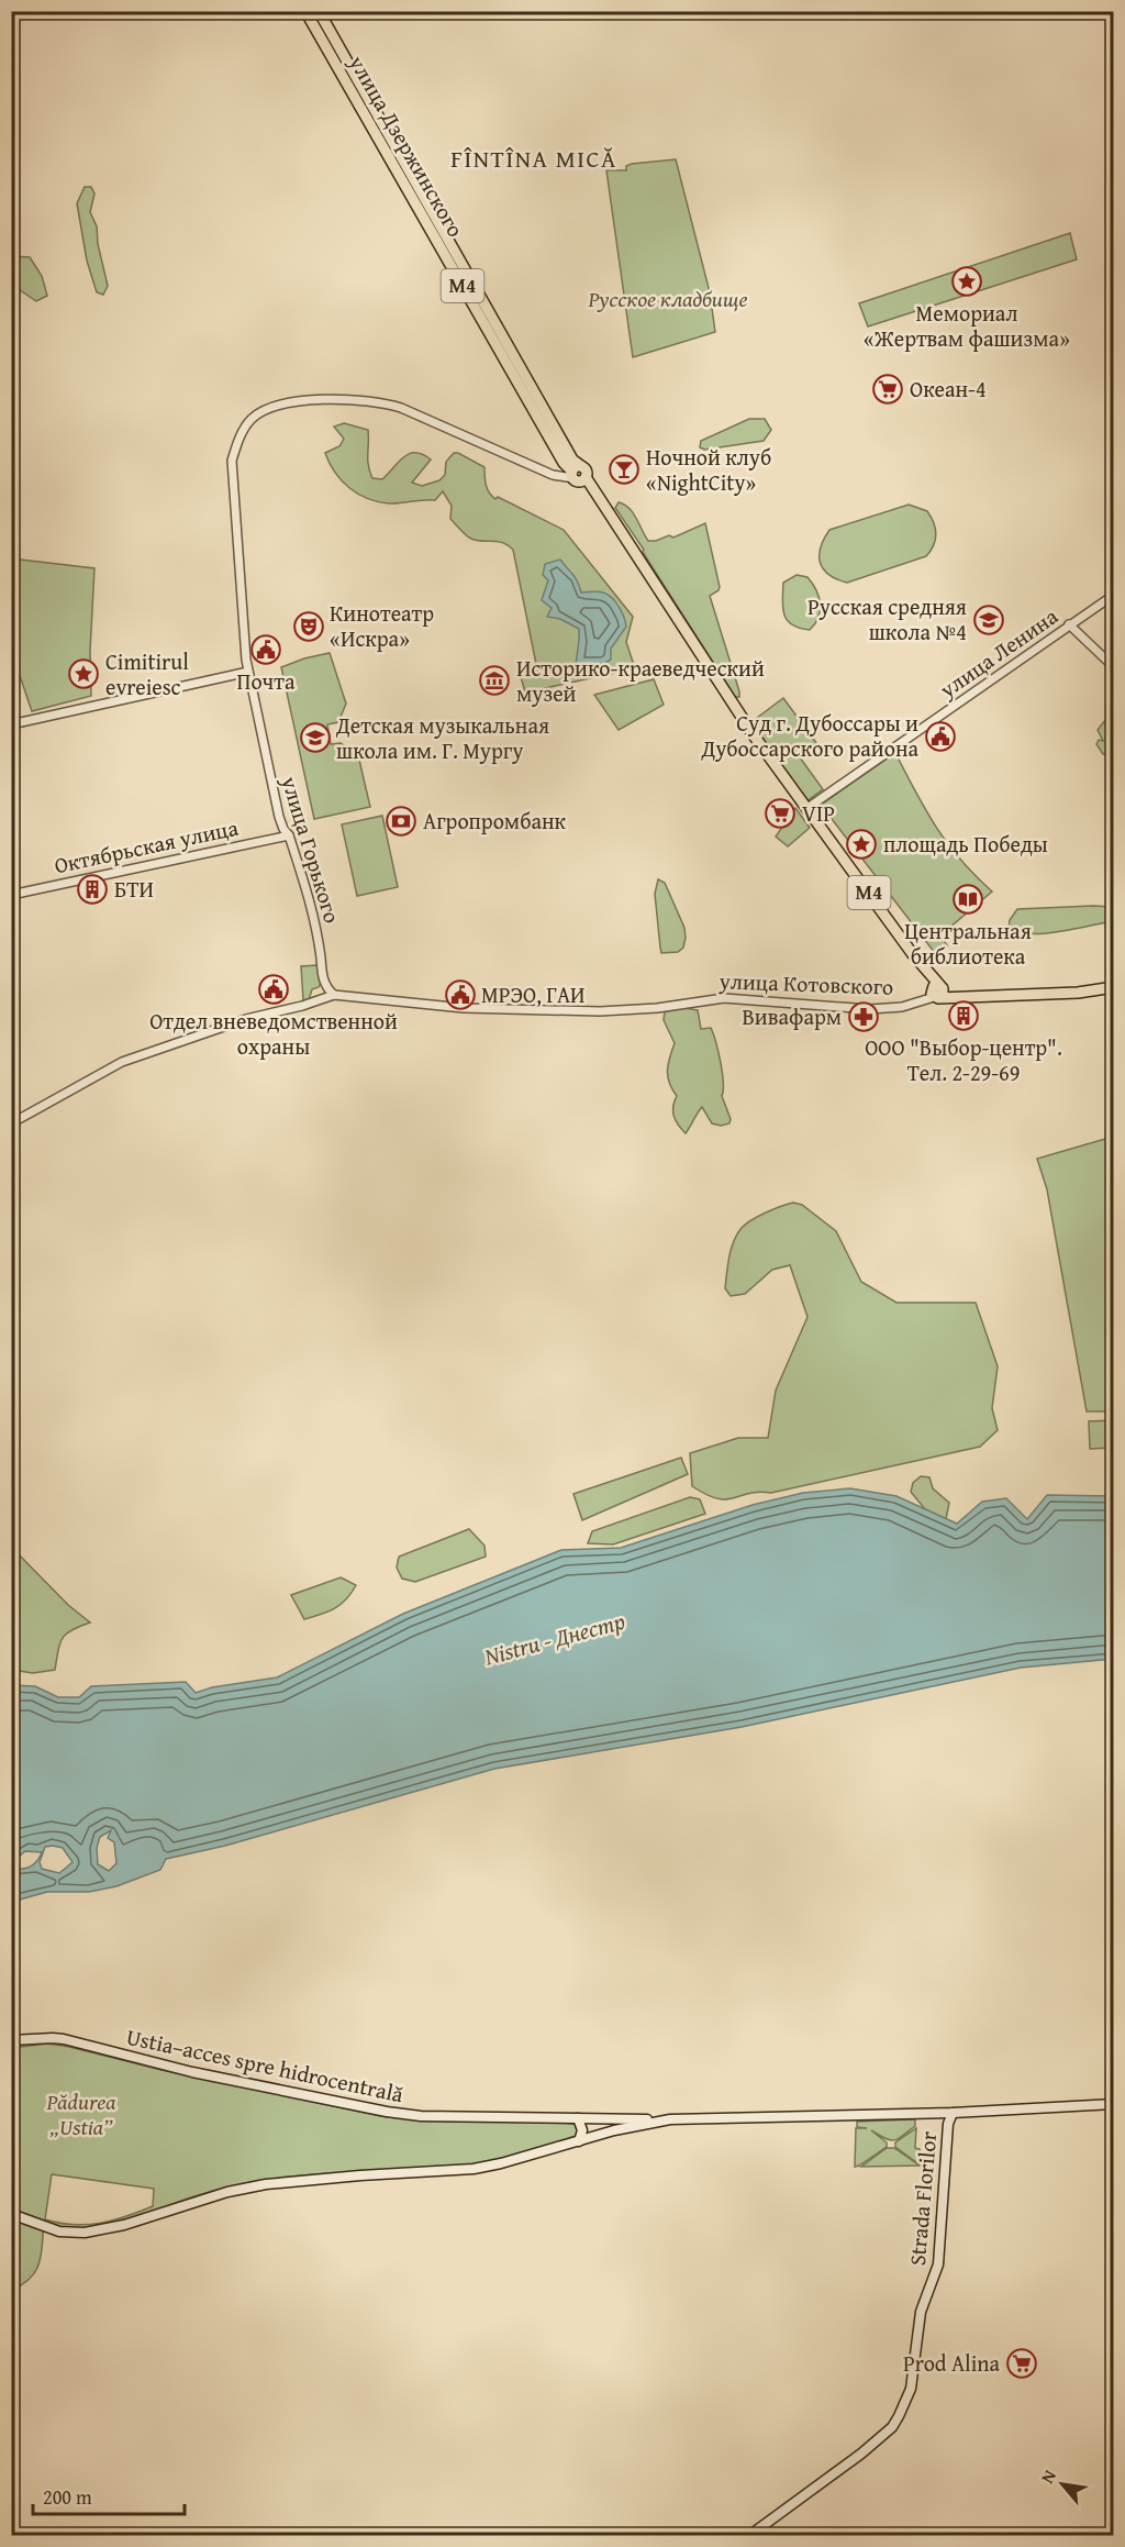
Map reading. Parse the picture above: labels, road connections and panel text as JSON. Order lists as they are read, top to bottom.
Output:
{
  "streets": {
    "highway": ["улица Дзержинского", "M4"],
    "main road": ["Ustia–acces spre hidrocentrală", "Strada Florilor"],
    "street": [
      "улица Ленина",
      "Октябрьская улица",
      "улица Горького",
      "улица Котовского"
    ]
  },
  "crossings": [
    ["улица Дзержинского", "улица Ленина"],
    ["улица Дзержинского", "улица Горького"],
    ["улица Дзержинского", "улица Котовского"],
    ["Октябрьская улица", "улица Горького"],
    ["улица Горького", "улица Котовского"]
  ],
  "districts": ["FÎNTÎNA MICĂ"],
  "water": ["Nistru - Днестр"],
  "parks": ["Русское кладбище", "Pădurea „Ustia”"],
  "places": {
    "place": ["Мемориал «Жертвам фашизма»", "Cimitirul evreiesc", "площадь Победы"],
    "supermarket": ["Океан-4", "VIP", "Prod Alina"],
    "bar": ["Ночной клуб «NightCity»"],
    "school or university": ["Русская средняя школа №4", "Детская музыкальная школа им. Г. Мургу"],
    "theatre": ["Кинотеатр «Искра»"],
    "public building": [
      "Почта",
      "Суд г. Дубоссары и Дубоссарского района",
      "Отдел вневедомственной охраны",
      "МРЭО, ГАИ"
    ],
    "museum": ["Историко-краеведческий музей"],
    "bank": ["Агропромбанк"],
    "building": ["БТИ", "ООО \"Выбор-центр\". Тел. 2-29-69"],
    "library": ["Центральная библиотека"],
    "pharmacy": ["Вивафарм"]
  },
  "scale_bar": "200 m",
  "north": "top left"
}
